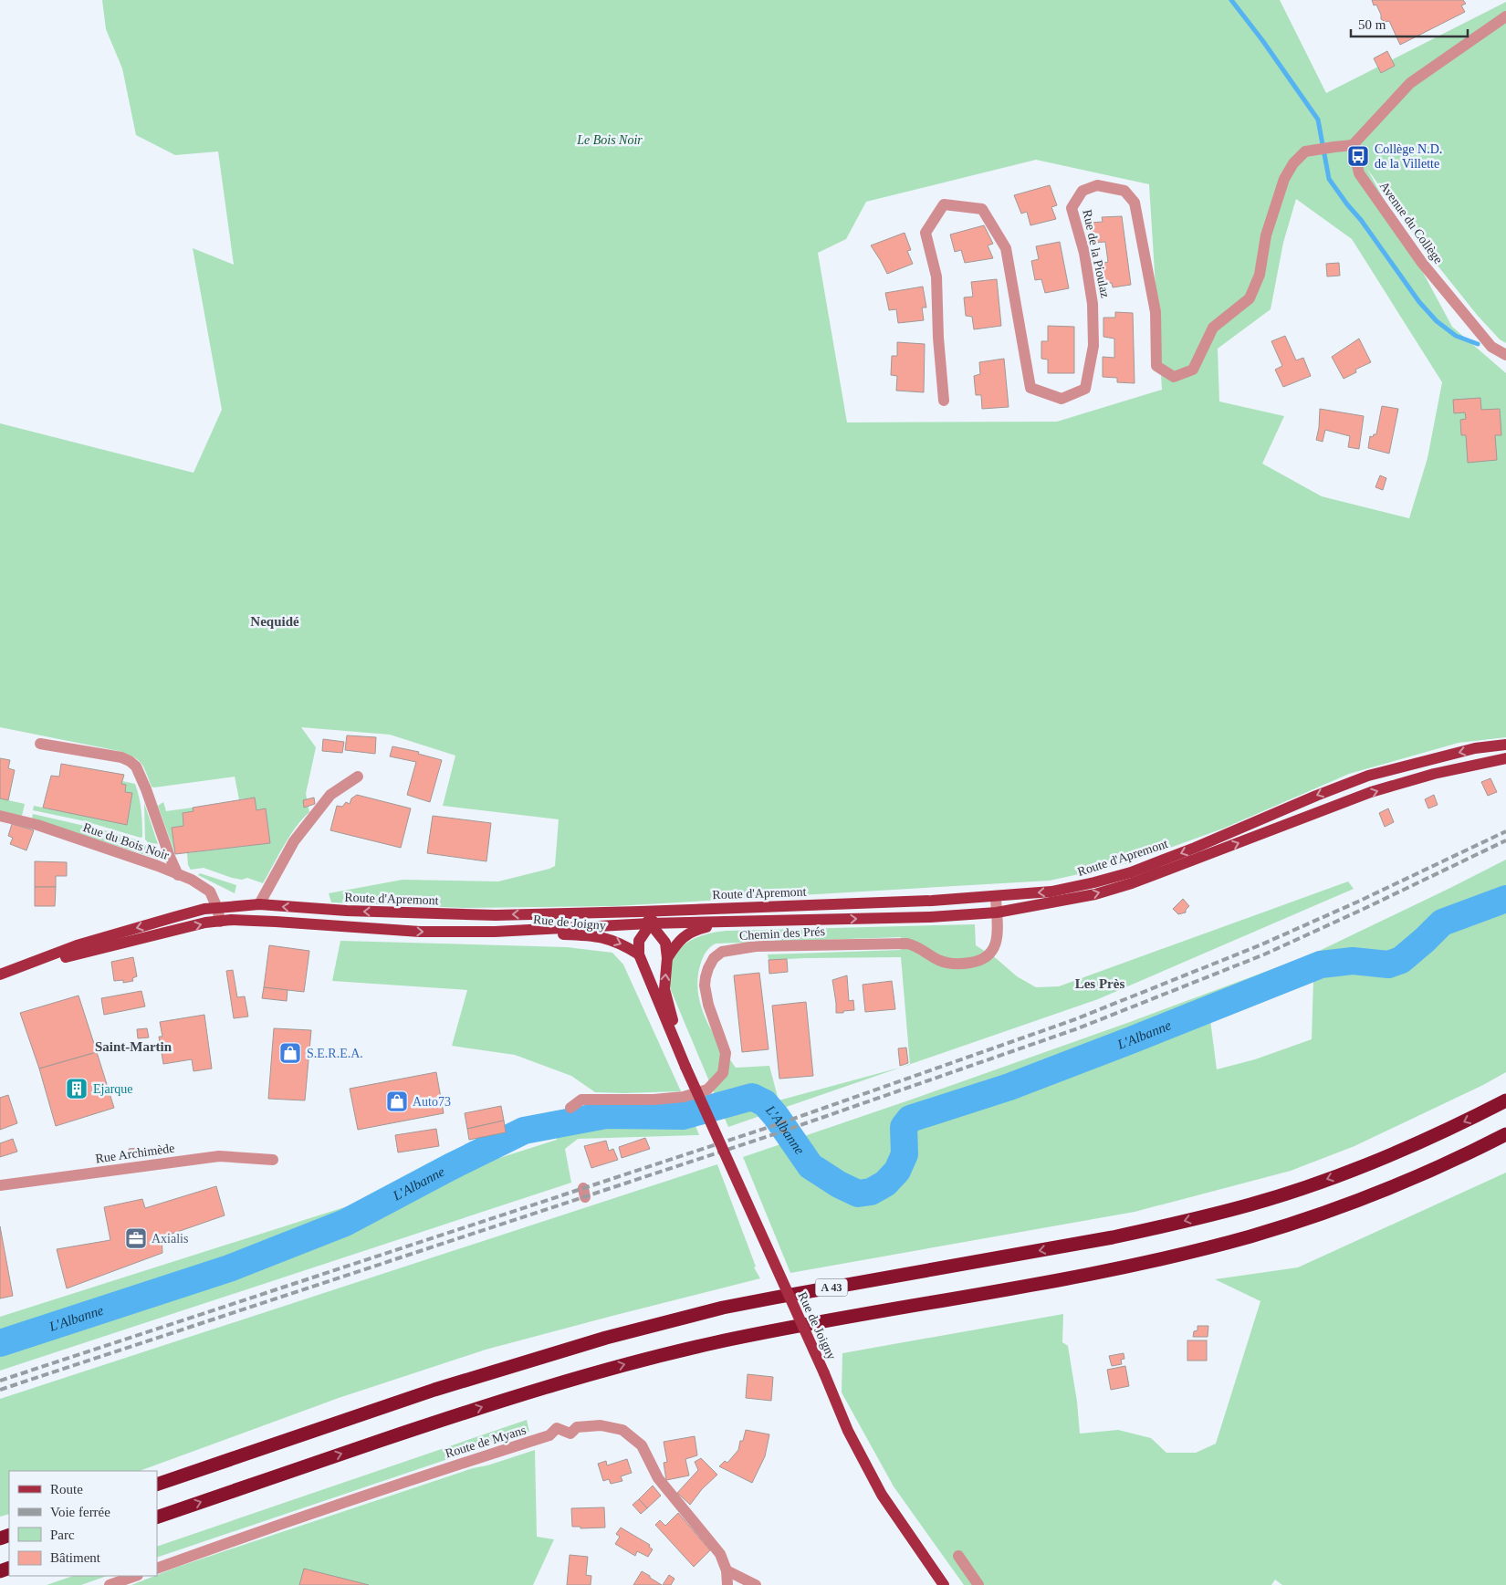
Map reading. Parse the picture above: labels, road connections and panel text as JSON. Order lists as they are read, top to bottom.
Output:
{
  "streets": {
    "highway": ["A 43"],
    "main road": ["Route d'Apremont", "Rue de Joigny"],
    "street": [
      "Avenue du Collège",
      "Rue de la Pioulaz",
      "Rue du Bois Noir",
      "Chemin des Prés",
      "Rue Archimède",
      "Route de Myans"
    ]
  },
  "crossings": [
    ["Avenue du Collège", "Rue de la Pioulaz"],
    ["Rue du Bois Noir", "Route d'Apremont"],
    ["Route d'Apremont", "Rue de Joigny"],
    ["Route d'Apremont", "Chemin des Prés"]
  ],
  "districts": ["Nequidé", "Les Près", "Saint-Martin"],
  "water": ["L'Albanne"],
  "parks": ["Le Bois Noir"],
  "places": {
    "bus stop": ["Collège N.D. de la Villette"],
    "shop": ["S.E.R.E.A.", "Auto73"],
    "building": ["Ejarque"],
    "office": ["Axialis"]
  },
  "legend": [
    "Route",
    "Voie ferrée",
    "Parc",
    "Bâtiment"
  ],
  "scale_bar": "50 m"
}
